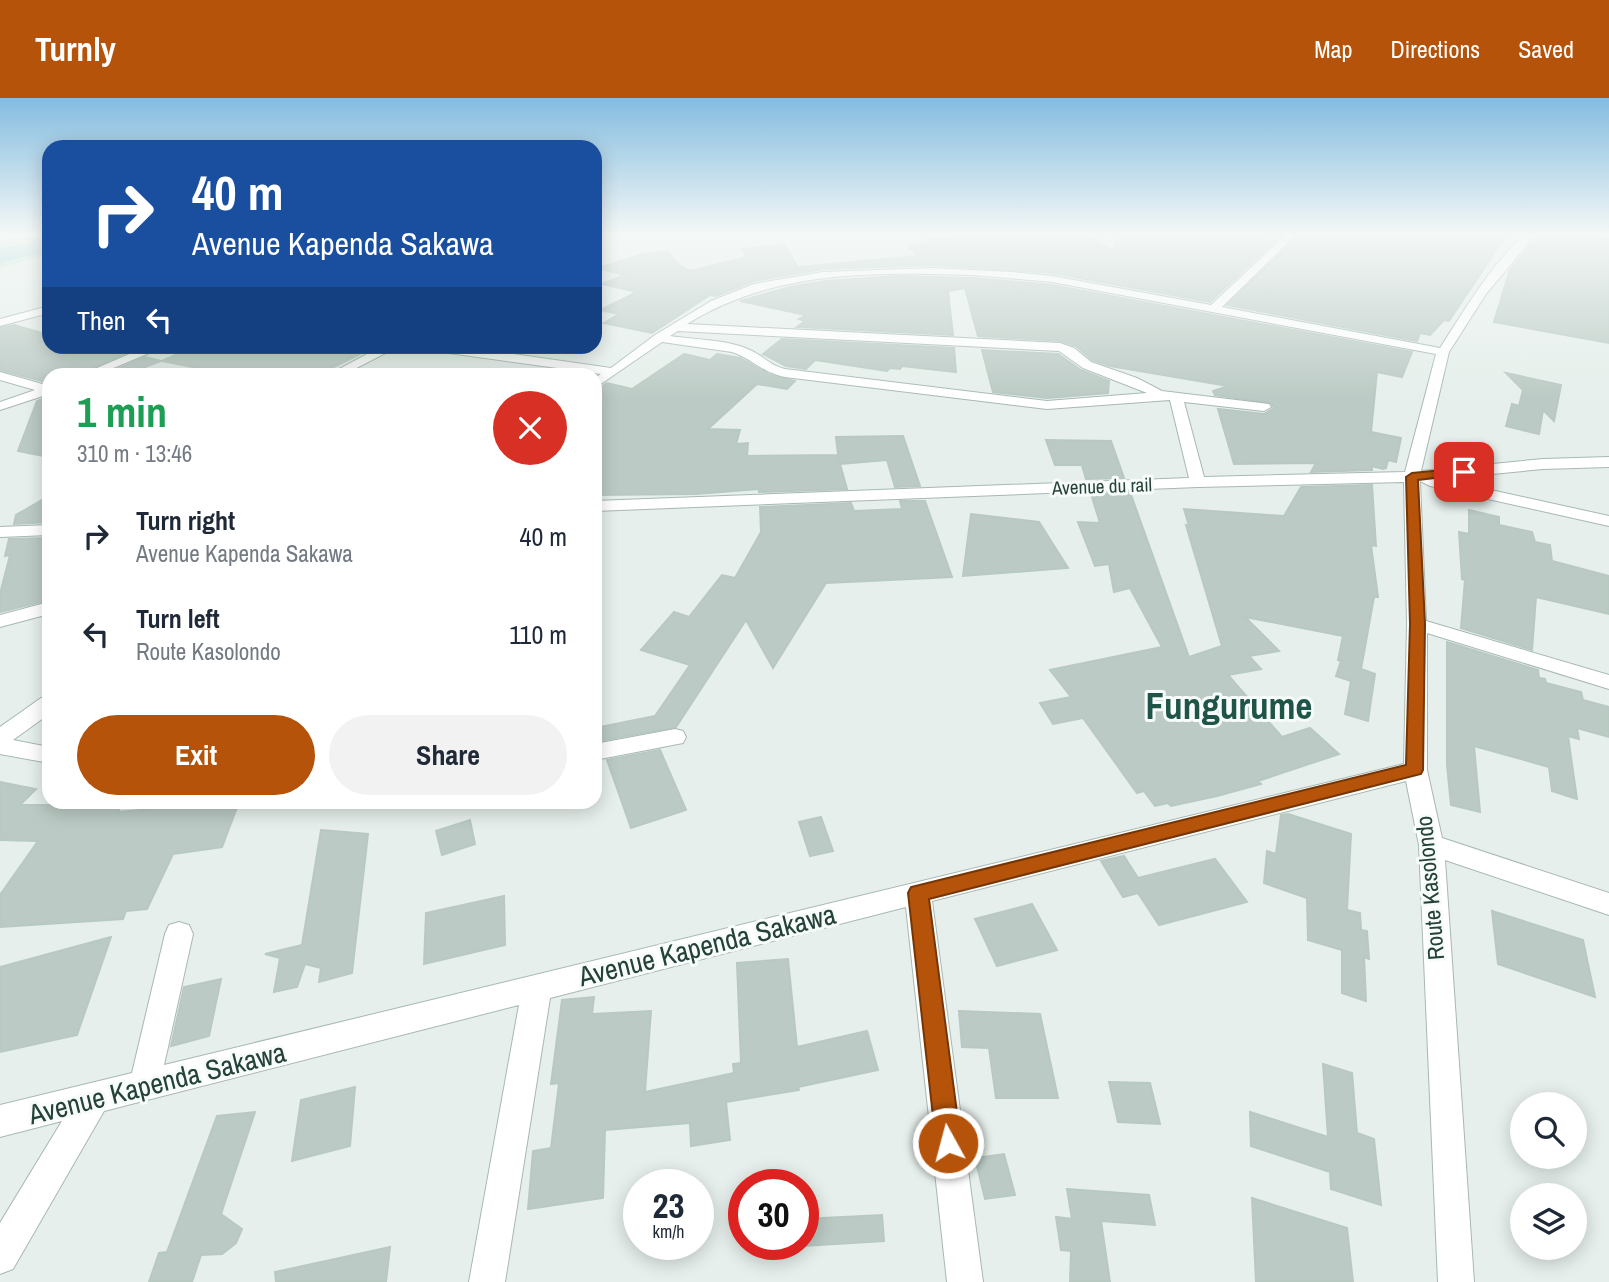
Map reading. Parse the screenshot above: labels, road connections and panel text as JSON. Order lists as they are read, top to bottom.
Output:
{
  "streets": {
    "street": ["Avenue du rail", "Route Kasolondo", "Avenue Kapenda Sakawa"]
  },
  "crossings": [
    ["Avenue du rail", "Route Kasolondo"],
    ["Route Kasolondo", "Avenue Kapenda Sakawa"]
  ],
  "districts": ["Fungurume"],
  "page": {
    "header": "Turnly",
    "nav": ["Map", "Directions", "Saved"],
    "turn": ["40 m", "Avenue Kapenda Sakawa"],
    "then": "Then",
    "heading": ["1 min", "310 m · 13:46"],
    "list": [
      {
        "name": "Turn right",
        "note": "Avenue Kapenda Sakawa",
        "value": "40 m"
      },
      {
        "name": "Turn left",
        "note": "Route Kasolondo",
        "value": "110 m"
      }
    ],
    "buttons": ["Exit", "Share"],
    "speed": "23 km/h",
    "limit": "30"
  }
}
